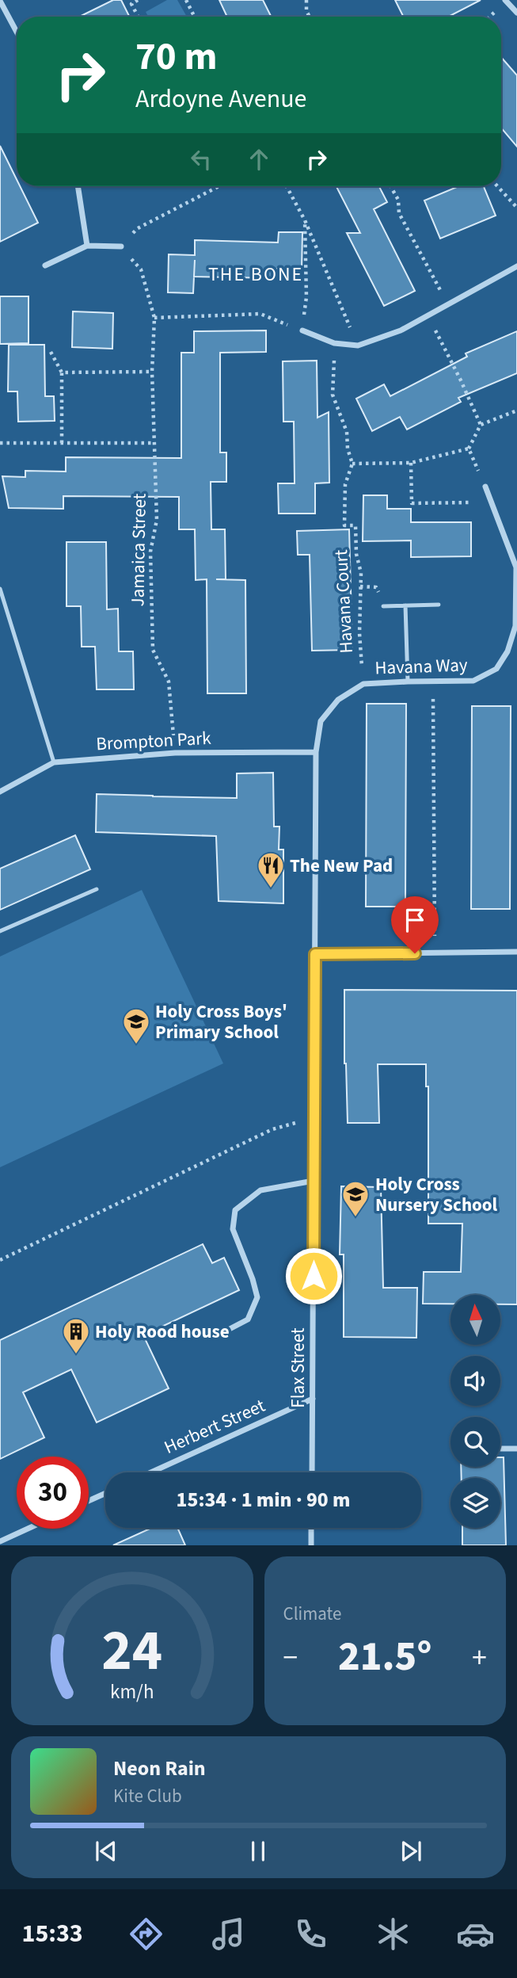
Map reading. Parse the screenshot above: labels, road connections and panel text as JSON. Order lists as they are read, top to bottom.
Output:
{
  "streets": {
    "street": [
      "Havana Way",
      "Brompton Park",
      "Flax Street",
      "Herbert Street"
    ],
    "path": ["Jamaica Street", "Havana Court"]
  },
  "crossings": [
    ["Jamaica Street", "Brompton Park"],
    ["Havana Court", "Havana Way"],
    ["Havana Way", "Brompton Park"],
    ["Havana Way", "Flax Street"],
    ["Flax Street", "Herbert Street"]
  ],
  "districts": ["THE BONE"],
  "places": {
    "restaurant": ["The New Pad"],
    "school or university": ["Holy Cross Boys' Primary School", "Holy Cross Nursery School"],
    "building": ["Holy Rood house"]
  },
  "north": "top",
  "page": {
    "turn": ["70 m", "Ardoyne Avenue"],
    "limit": "30",
    "trip": "15:34 · 1 min · 90 m",
    "tile": "Climate",
    "heat": ["−", "21.5°", "+"],
    "song": ["Neon Rain", "Kite Club"],
    "tabs": "15:33",
    "gauge": ["24", "km/h"]
  }
}
